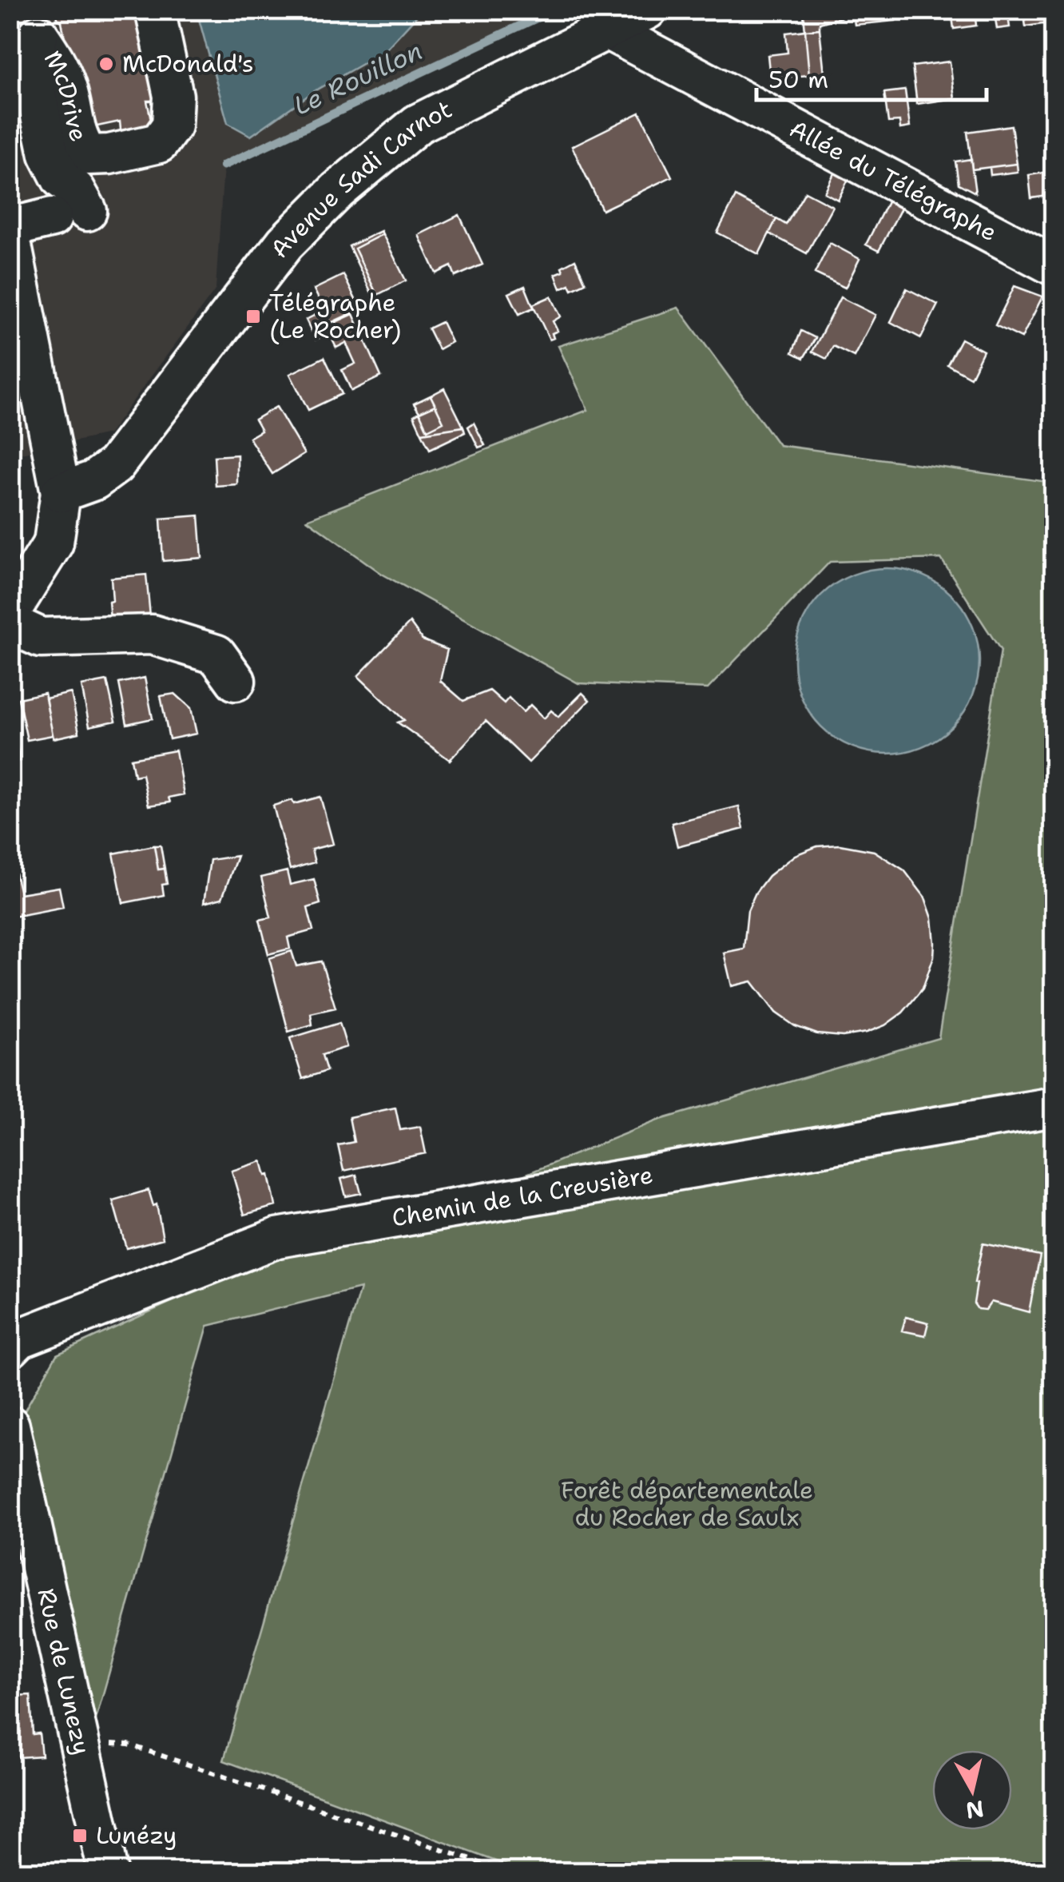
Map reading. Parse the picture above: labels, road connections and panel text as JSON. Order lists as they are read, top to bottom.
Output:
{
  "streets": {
    "street": [
      "McDrive",
      "Allée du Télégraphe",
      "Avenue Sadi Carnot",
      "Chemin de la Creusière",
      "Rue de Lunezy"
    ]
  },
  "crossings": [
    ["Allée du Télégraphe", "Avenue Sadi Carnot"]
  ],
  "water": ["Le Rouillon"],
  "parks": ["Forêt départementale du Rocher de Saulx"],
  "places": {
    "other": ["McDonald's"],
    "transit": ["Télégraphe (Le Rocher)", "Lunézy"]
  },
  "scale_bar": "50 m",
  "north": "bottom"
}
